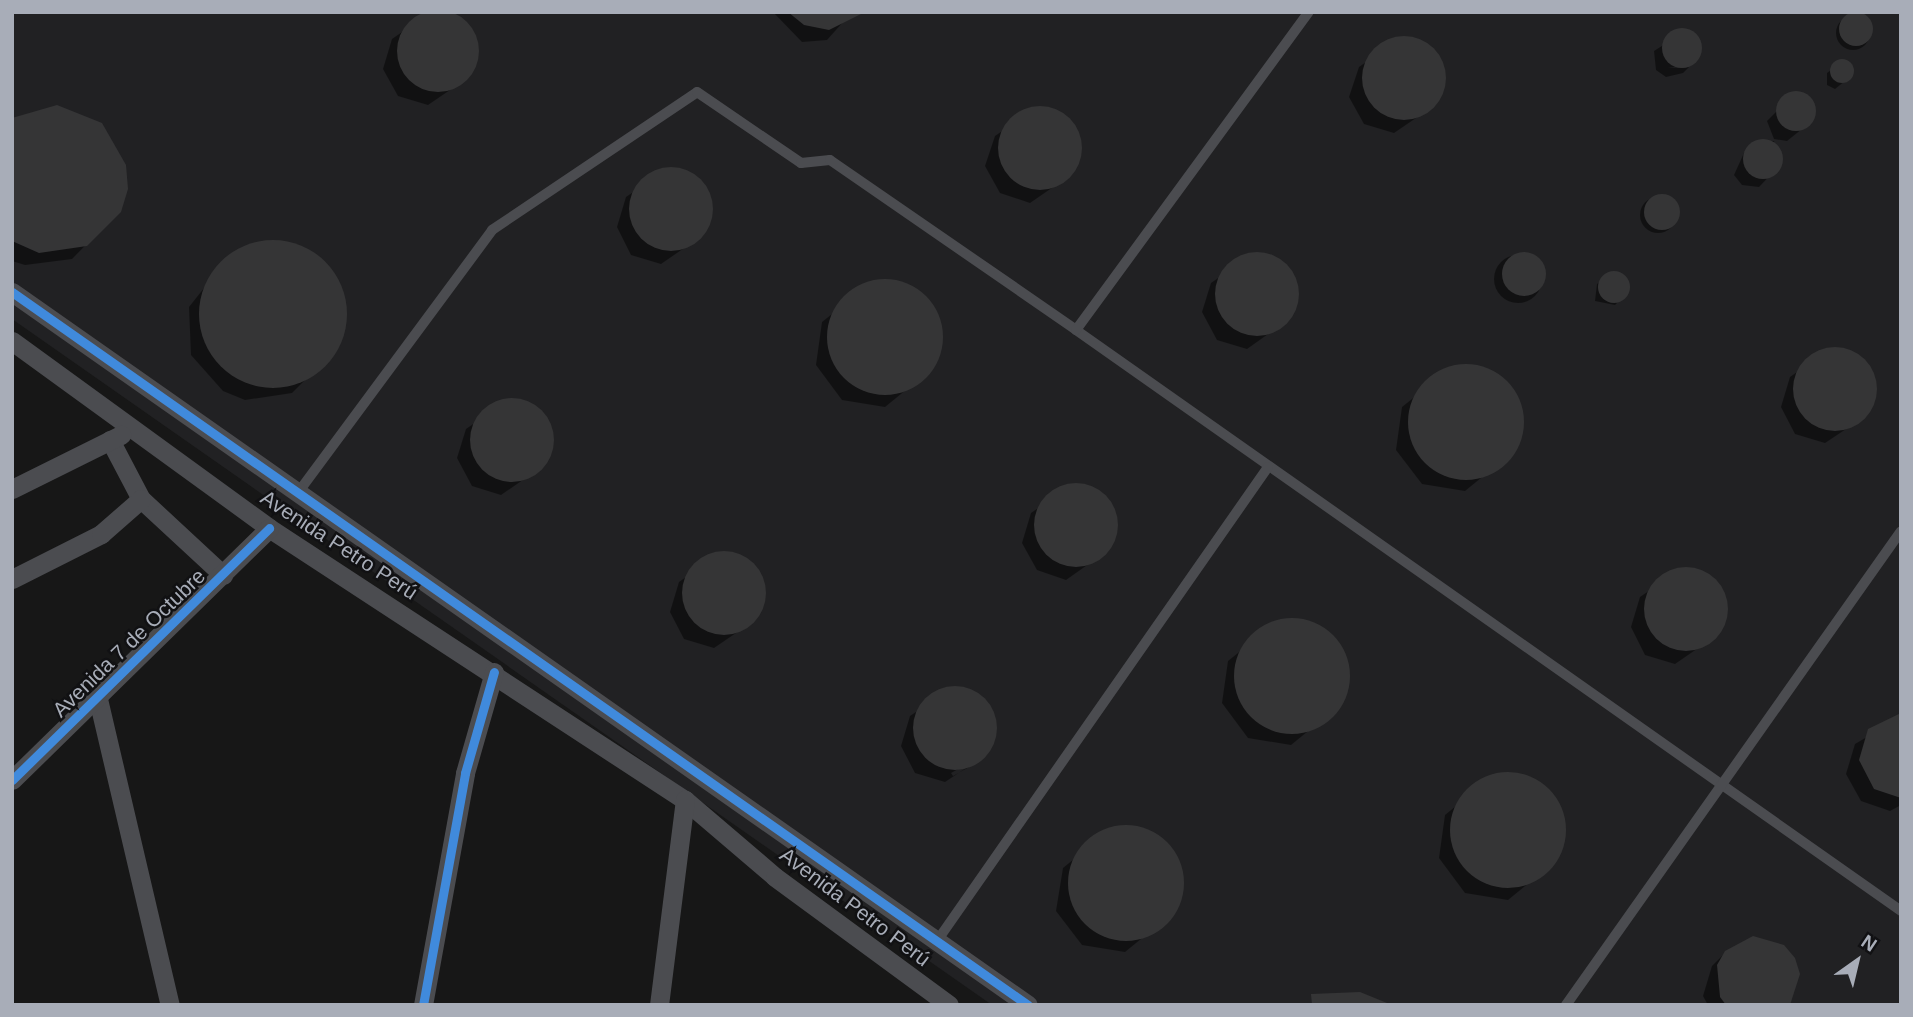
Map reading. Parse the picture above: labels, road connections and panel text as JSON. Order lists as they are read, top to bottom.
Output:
{
  "streets": {
    "street": ["Avenida Petro Perú", "Avenida 7 de Octubre"]
  },
  "crossings": [
    ["Avenida Petro Perú", "Avenida 7 de Octubre"]
  ],
  "north": "top right"
}
